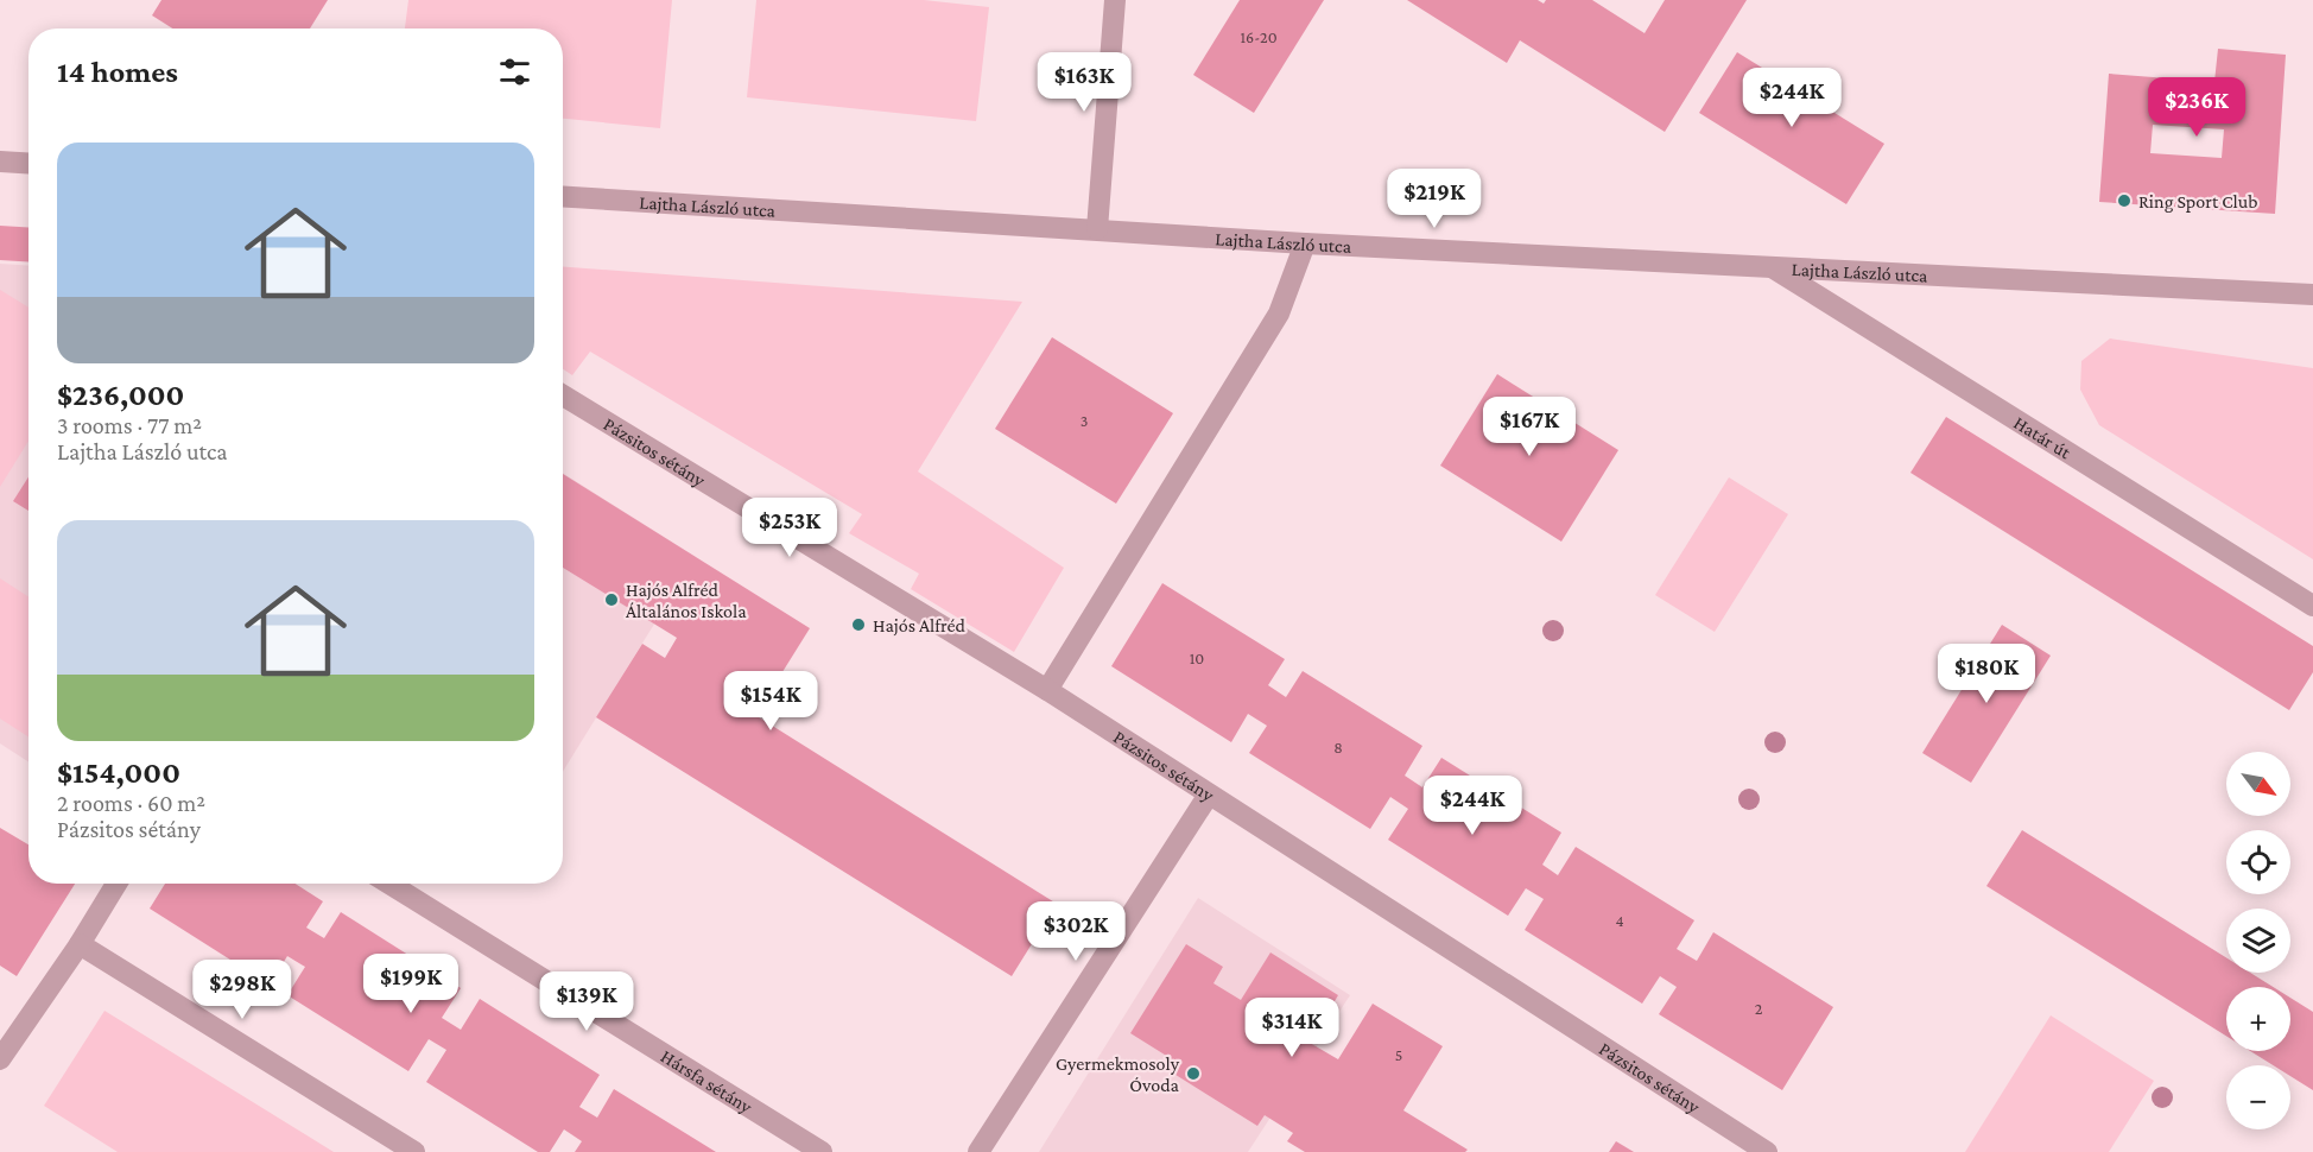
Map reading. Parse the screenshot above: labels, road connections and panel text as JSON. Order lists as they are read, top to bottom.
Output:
{
  "streets": {
    "street": [
      "Lajtha László utca",
      "Határ út",
      "Pázsitos sétány",
      "Hársfa sétány"
    ]
  },
  "crossings": [
    ["Lajtha László utca", "Határ út"]
  ],
  "places": [
    "Ring Sport Club",
    "Hajós Alfréd Általános Iskola",
    "Hajós Alfréd",
    "Gyermekmosoly Óvoda"
  ],
  "house_numbers": [
    "16-20",
    "3",
    "10",
    "8",
    "4",
    "2",
    "5"
  ],
  "north": "bottom right",
  "page": {
    "heading": "14 homes",
    "price": [
      "$163K",
      "$244K",
      "$236K",
      "$219K",
      "$167K",
      "$253K",
      "$180K",
      "$154K",
      "$244K",
      "$302K",
      "$199K",
      "$298K",
      "$139K",
      "$314K"
    ],
    "list": [
      {
        "name": "$236,000",
        "note": "3 rooms · 77 m² · Lajtha László utca"
      },
      {
        "name": "$154,000",
        "note": "2 rooms · 60 m² · Pázsitos sétány"
      }
    ],
    "map_buttons": ["+", "−"]
  }
}
